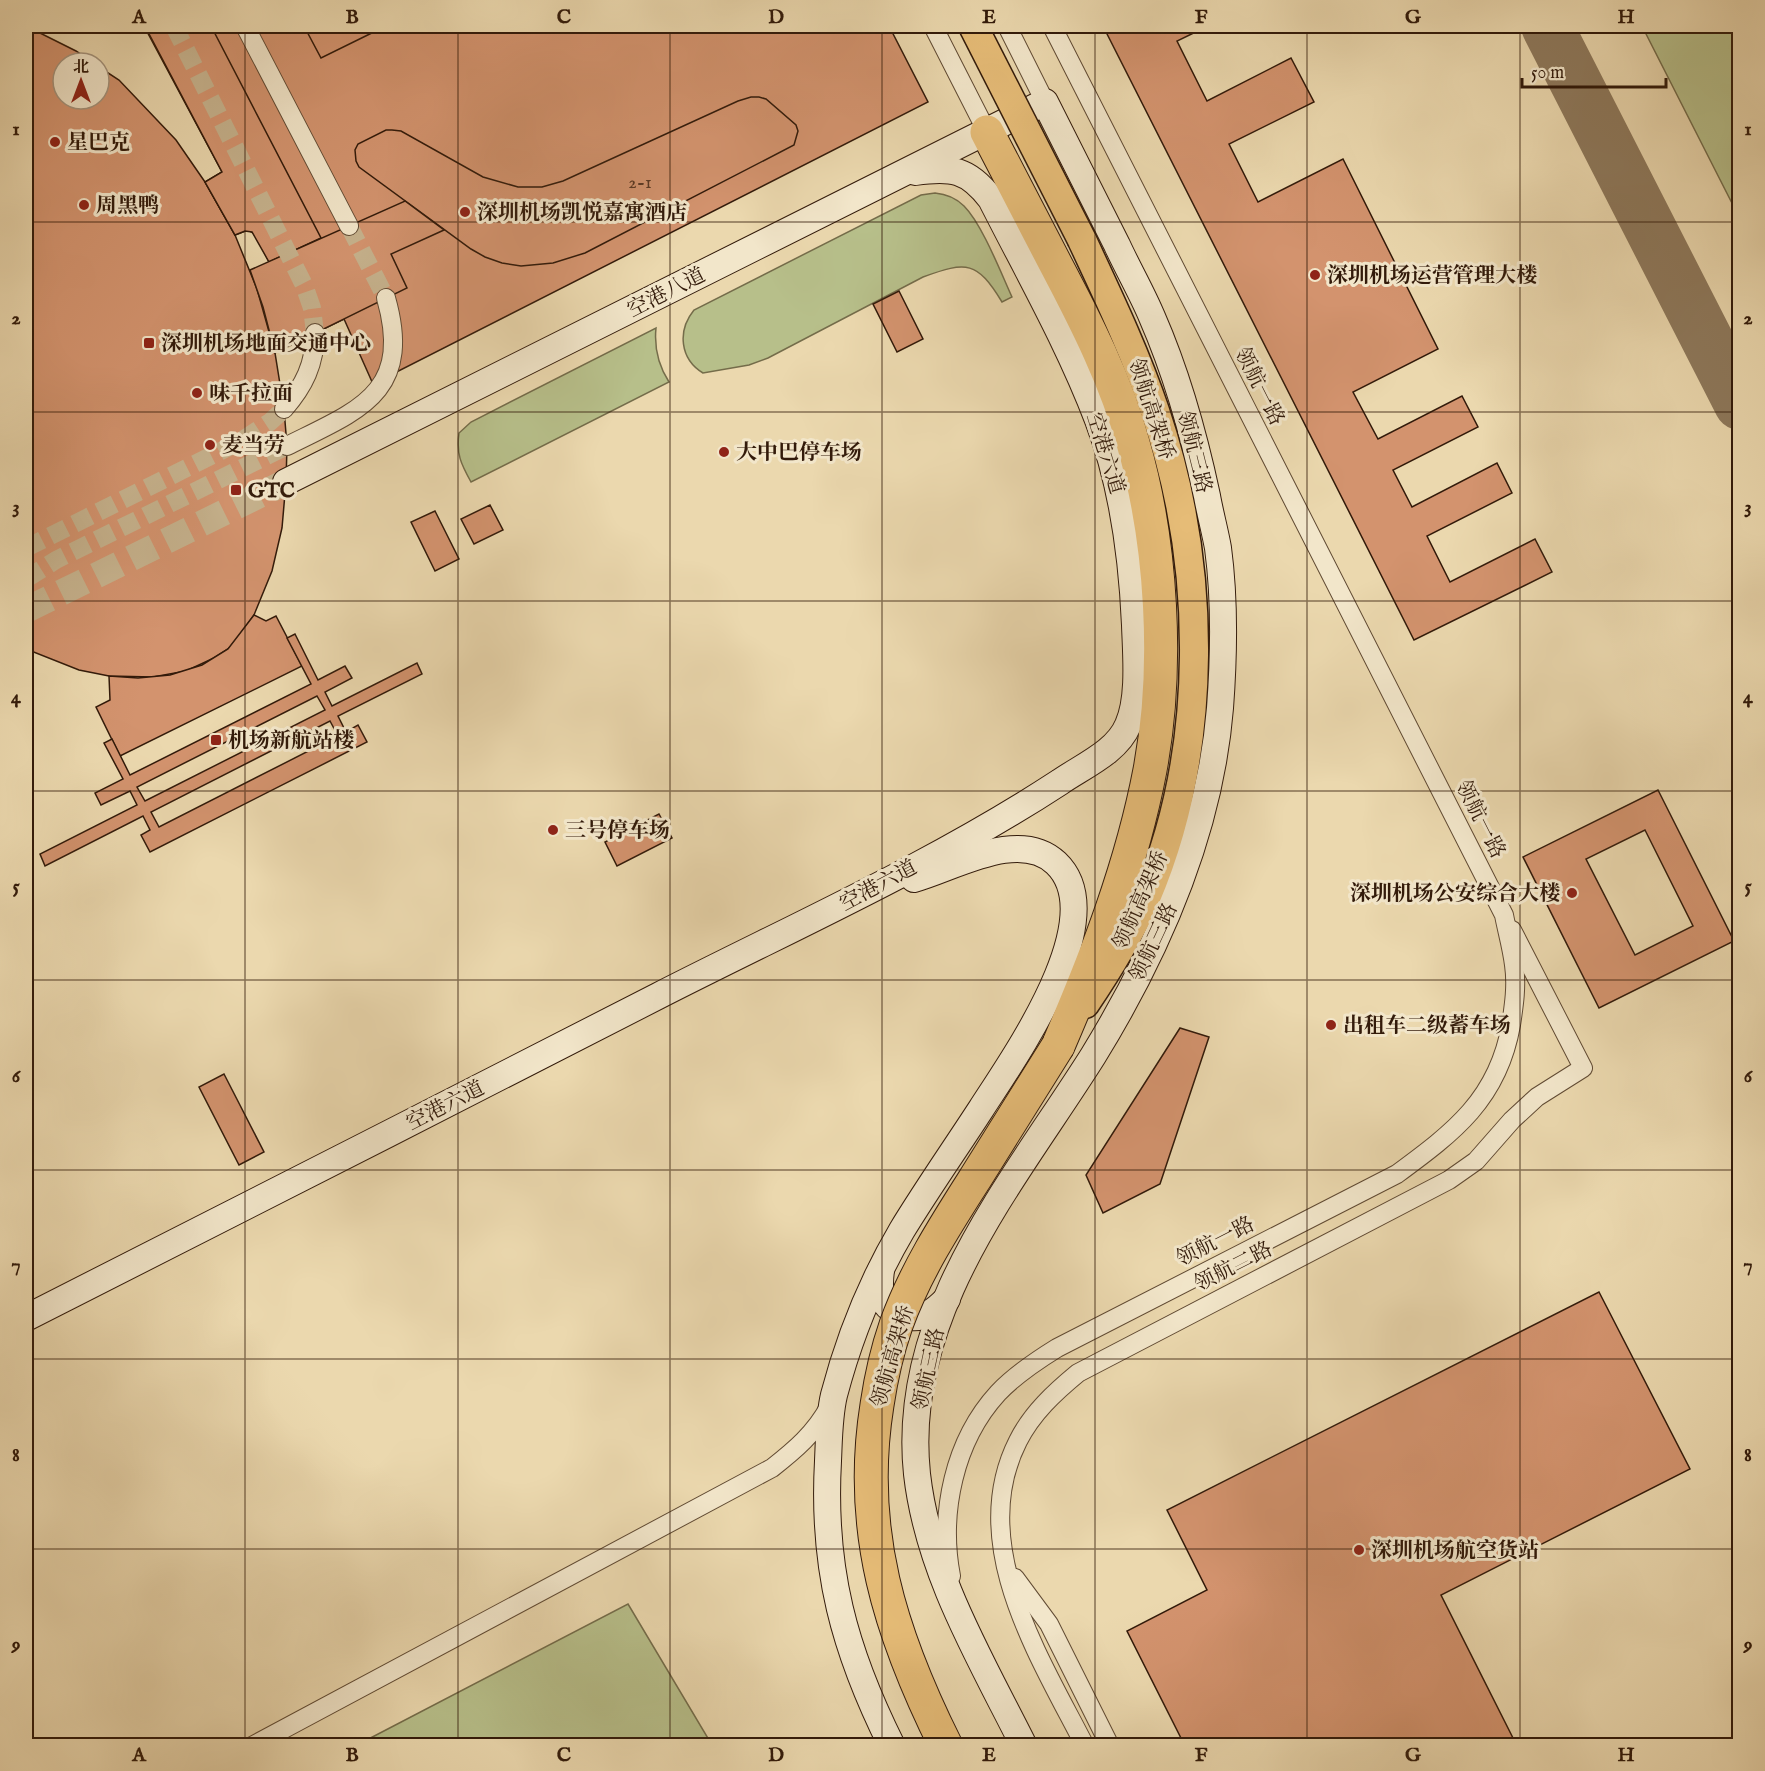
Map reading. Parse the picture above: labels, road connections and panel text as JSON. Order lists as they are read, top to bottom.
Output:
{
  "streets": {
    "highway": ["领航高架桥"],
    "street": [
      "空港八道",
      "领航一路",
      "领航三路",
      "空港六道",
      "领航二路"
    ]
  },
  "crossings": [
    ["空港八道", "领航三路"],
    ["空港八道", "空港六道"],
    ["领航一路", "领航三路"],
    ["领航一路", "领航二路"]
  ],
  "places": {
    "other": [
      "星巴克",
      "周黑鸭",
      "深圳机场凯悦嘉寓酒店",
      "深圳机场运营管理大楼",
      "味千拉面",
      "麦当劳",
      "大中巴停车场",
      "三号停车场",
      "深圳机场公安综合大楼",
      "出租车二级蓄车场",
      "深圳机场航空货站"
    ],
    "transit": ["深圳机场地面交通中心", "GTC", "机场新航站楼"]
  },
  "house_numbers": ["2-1"],
  "scale_bar": "50 m",
  "north": "top",
  "grid": {
    "columns": [
      "A",
      "B",
      "C",
      "D",
      "E",
      "F",
      "G",
      "H"
    ],
    "rows": [
      "1",
      "2",
      "3",
      "4",
      "5",
      "6",
      "7",
      "8",
      "9"
    ]
  }
}
